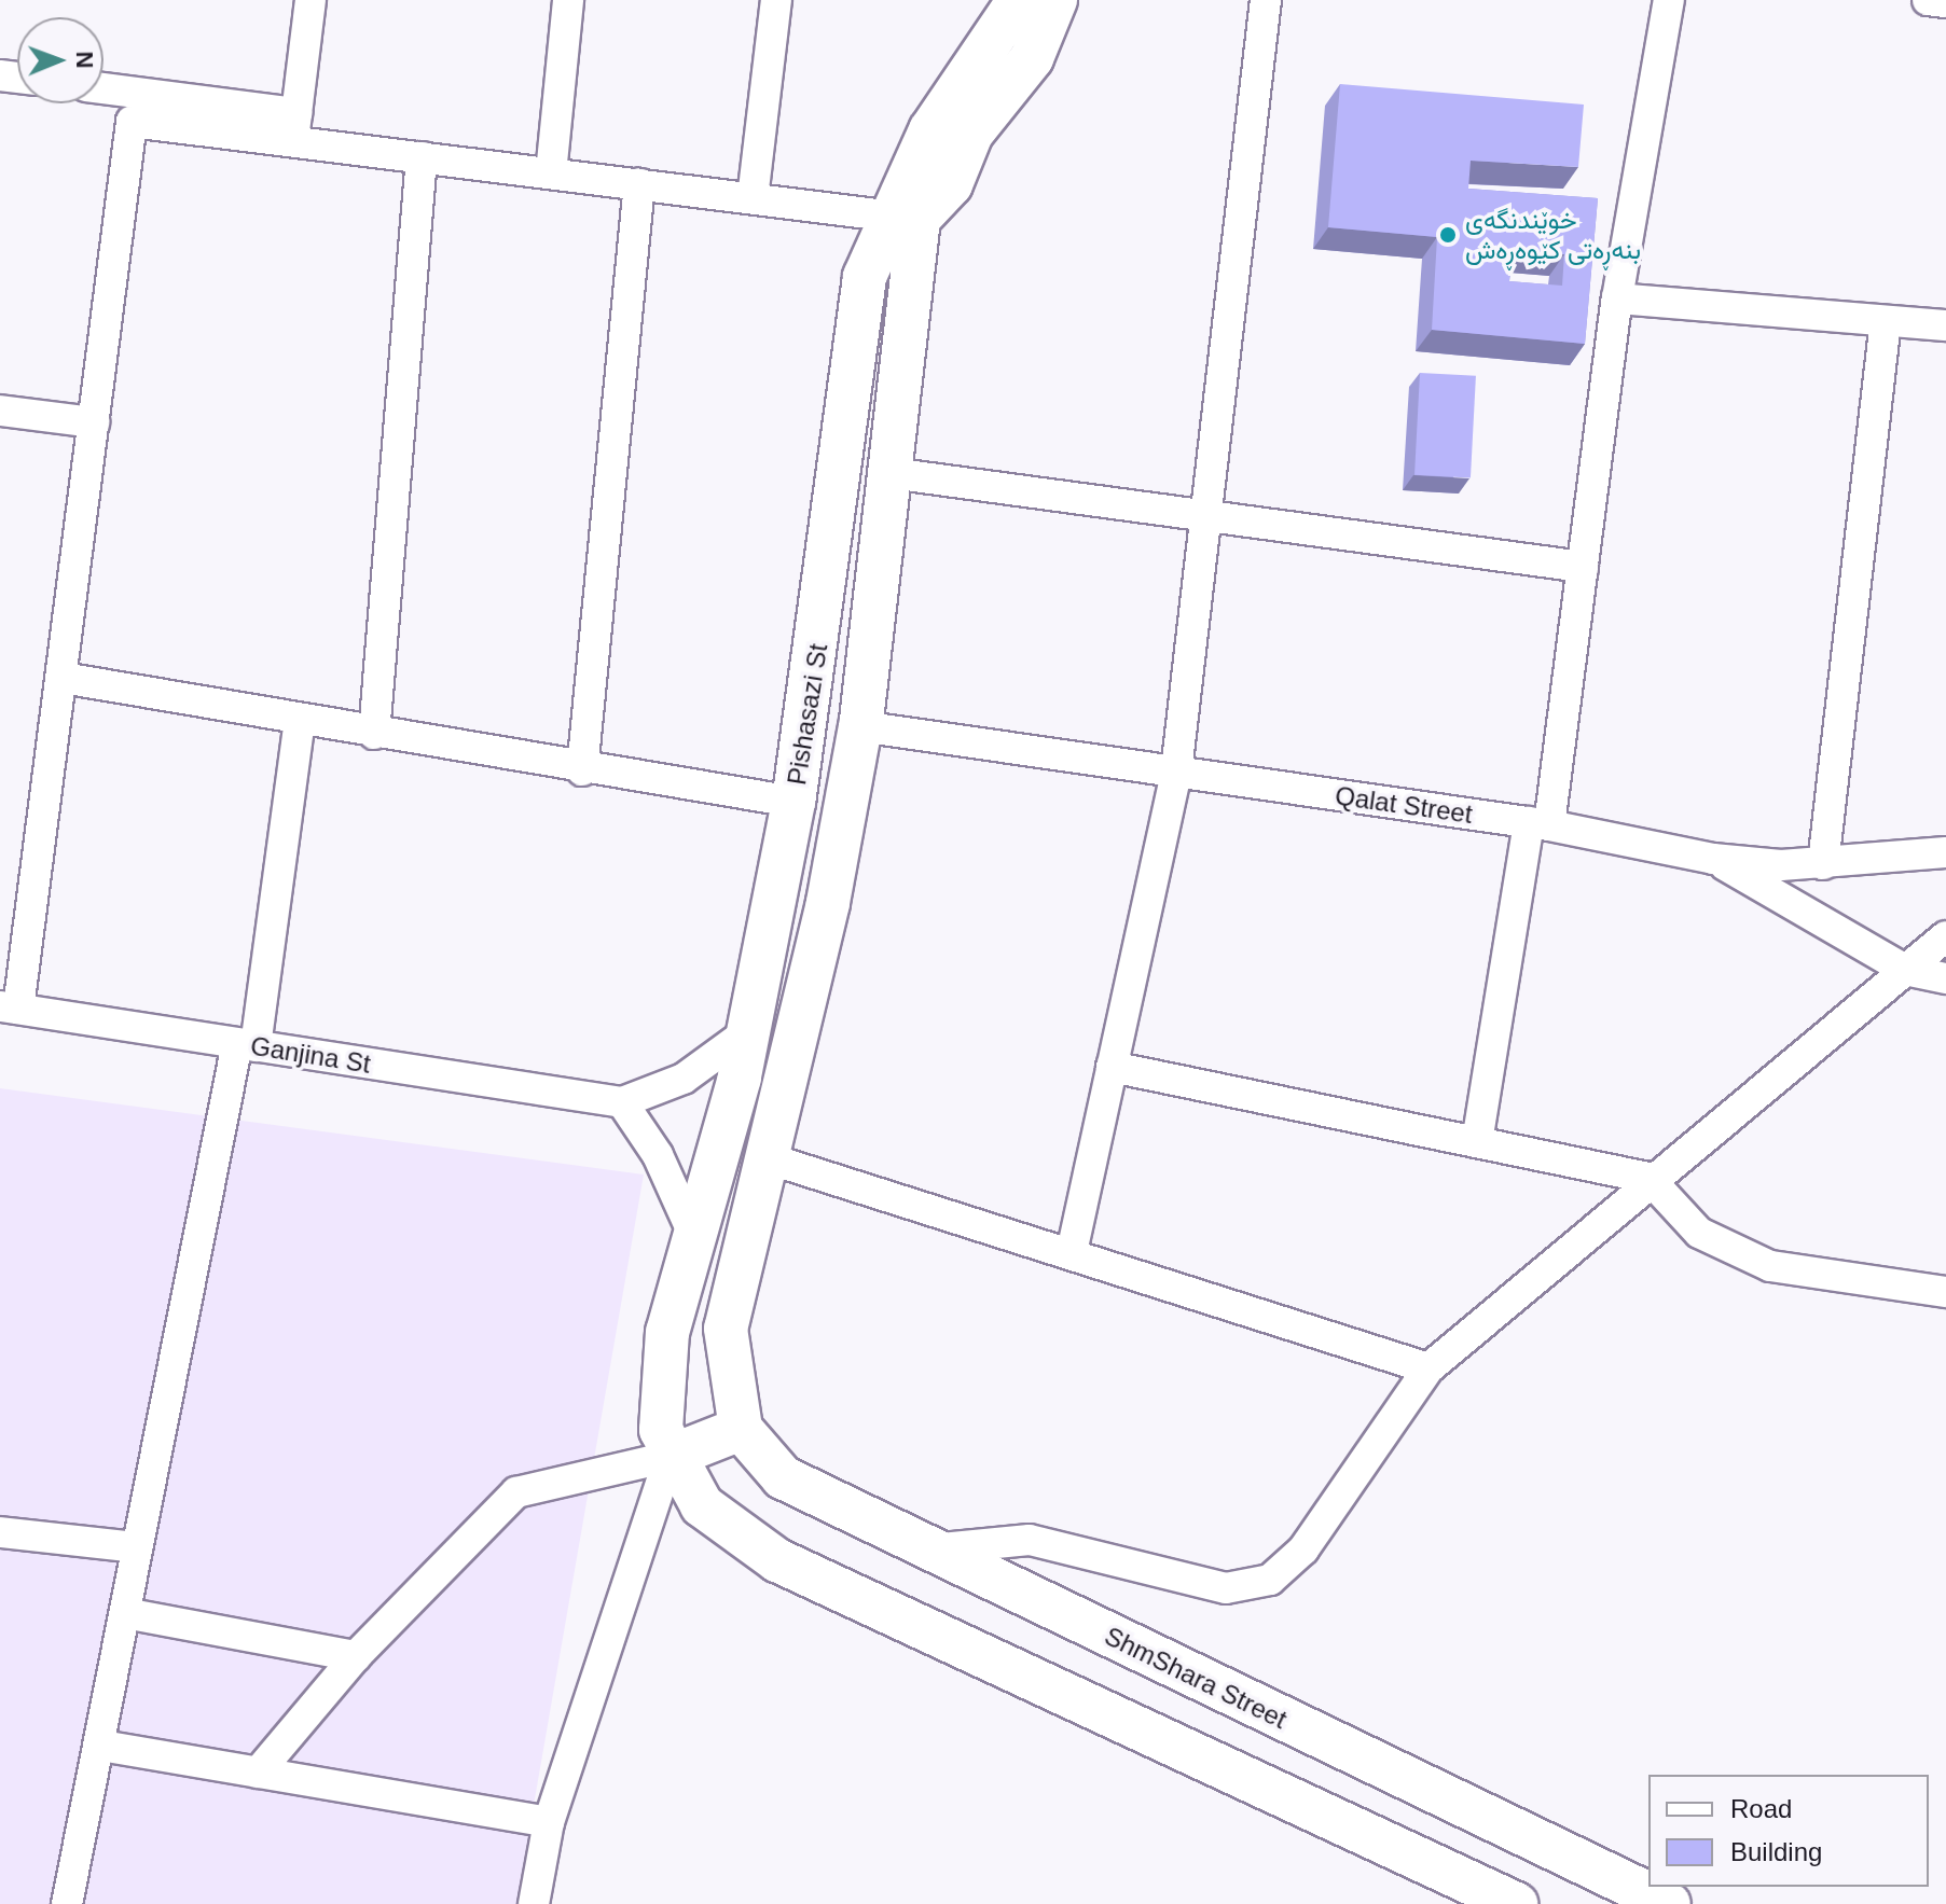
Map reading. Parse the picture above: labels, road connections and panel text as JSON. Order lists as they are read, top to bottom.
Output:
{
  "streets": {
    "main road": ["Pishasazi St", "ShmShara Street"],
    "street": ["Qalat Street", "Ganjina St"]
  },
  "crossings": [
    ["Pishasazi St", "Qalat Street"],
    ["Pishasazi St", "Ganjina St"],
    ["Pishasazi St", "ShmShara Street"]
  ],
  "places": ["خوێندنگەی بنەڕەتی کێوەڕەش"],
  "legend": ["Road", "Building"],
  "north": "right"
}
